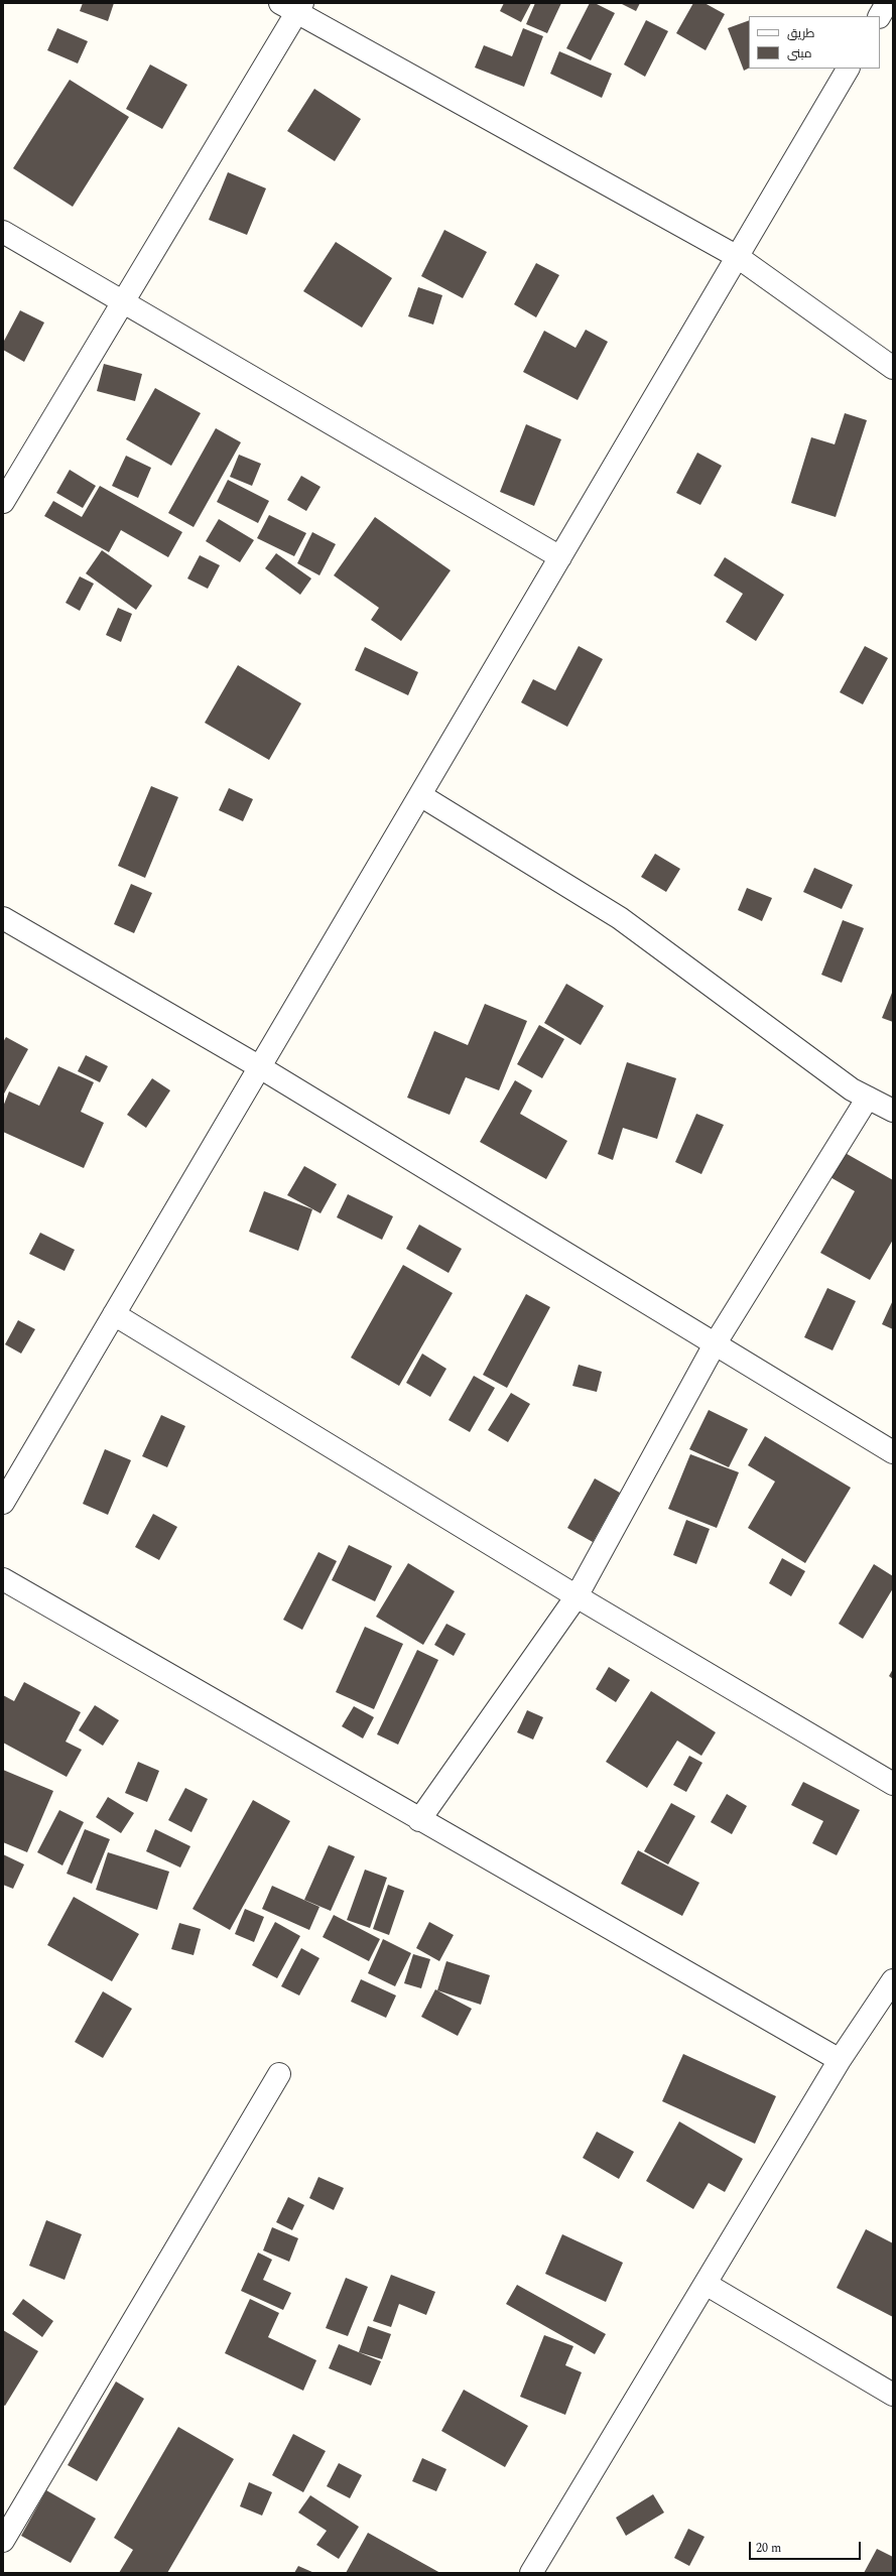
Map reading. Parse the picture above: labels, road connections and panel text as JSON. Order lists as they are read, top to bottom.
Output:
{
  "legend": ["طريق", "مبنى"],
  "scale_bar": "20 m"
}
